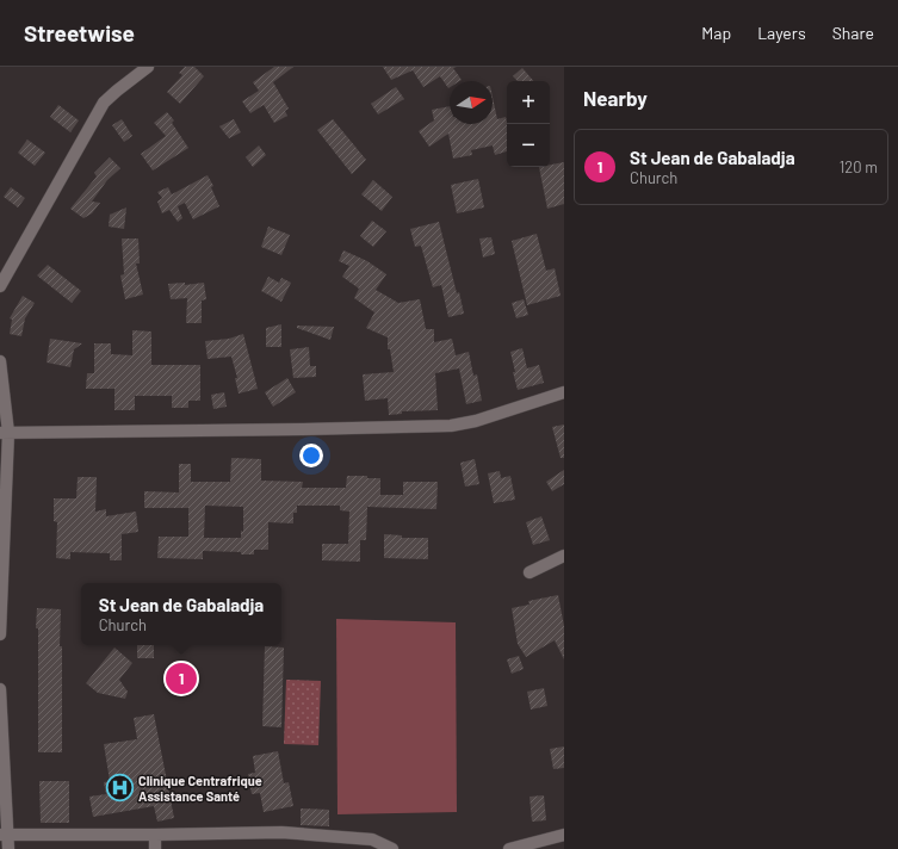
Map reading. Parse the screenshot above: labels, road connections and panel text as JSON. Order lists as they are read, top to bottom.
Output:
{
  "places": {
    "hospital": ["Clinique Centrafrique Assistance Santé"]
  },
  "north": "right",
  "page": {
    "header": "Streetwise",
    "nav": ["Map", "Layers", "Share"],
    "heading": "Nearby",
    "map_buttons": ["+", "−"],
    "list": [
      {
        "mark": "1",
        "name": "St Jean de Gabaladja",
        "note": "Church",
        "value": "120 m"
      }
    ],
    "popup": ["St Jean de Gabaladja", "Church"],
    "pins": "1"
  }
}
